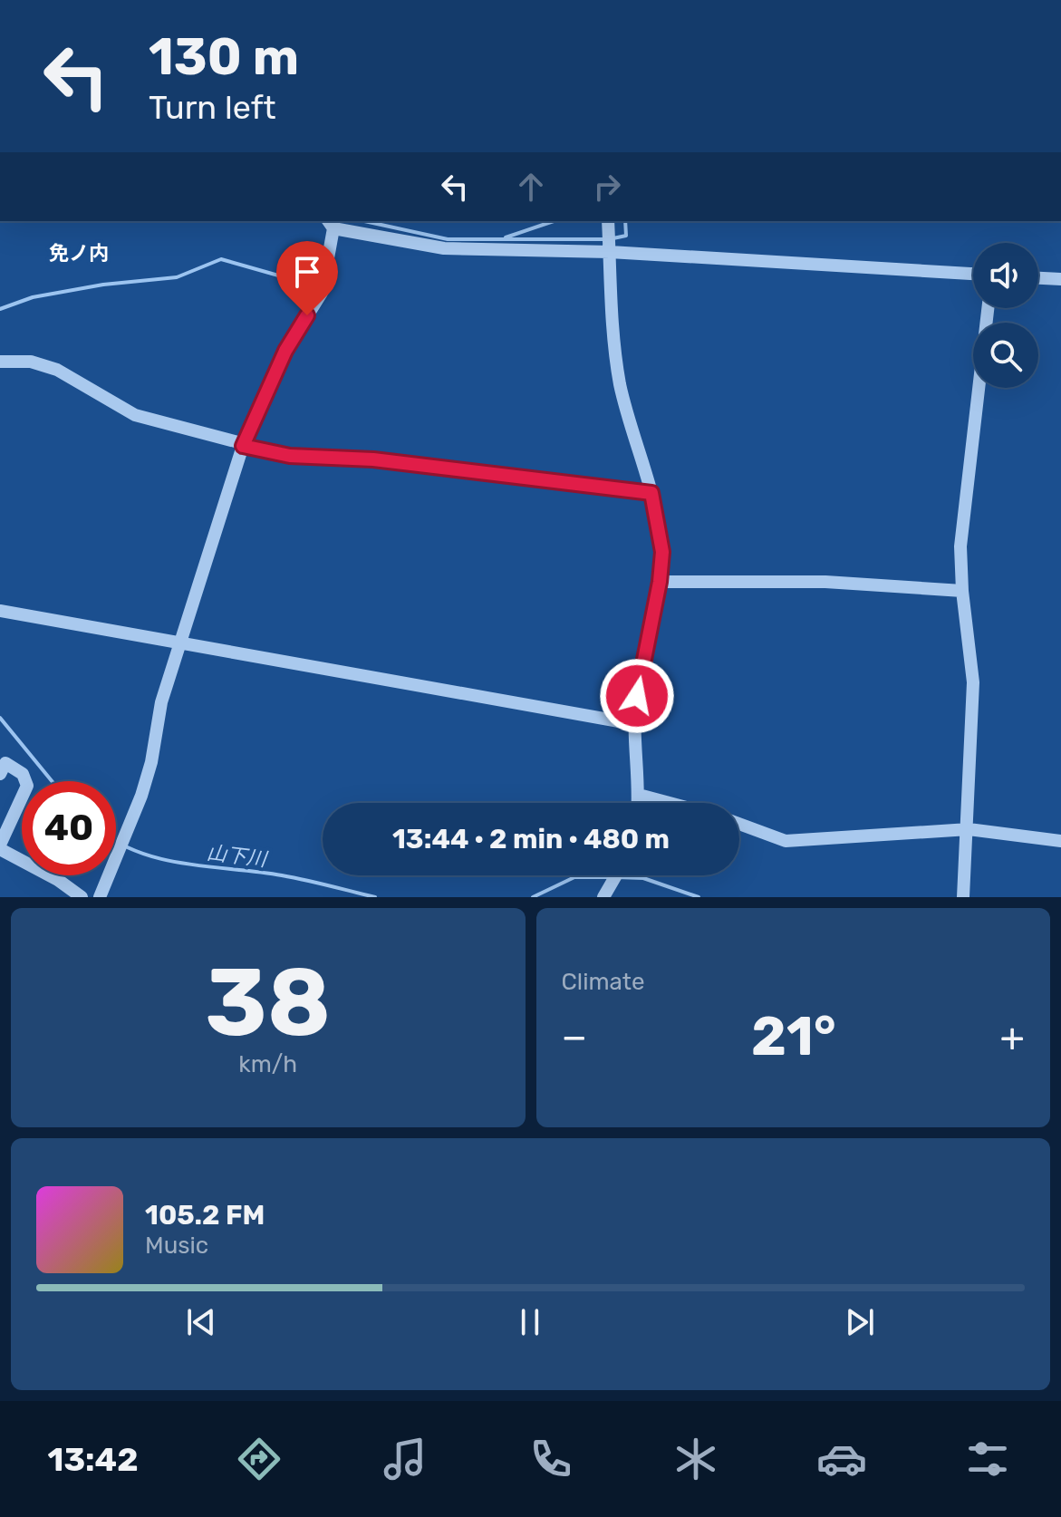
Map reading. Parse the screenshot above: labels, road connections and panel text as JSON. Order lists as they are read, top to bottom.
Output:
{
  "districts": ["免ノ内"],
  "water": ["山下川"],
  "page": {
    "turn": ["130 m", "Turn left"],
    "limit": "40",
    "trip": "13:44 · 2 min · 480 m",
    "tile": [
      ["38", "km/h"],
      "Climate"
    ],
    "heat": ["−", "21°", "+"],
    "song": ["105.2 FM", "Music"],
    "tabs": "13:42"
  }
}
